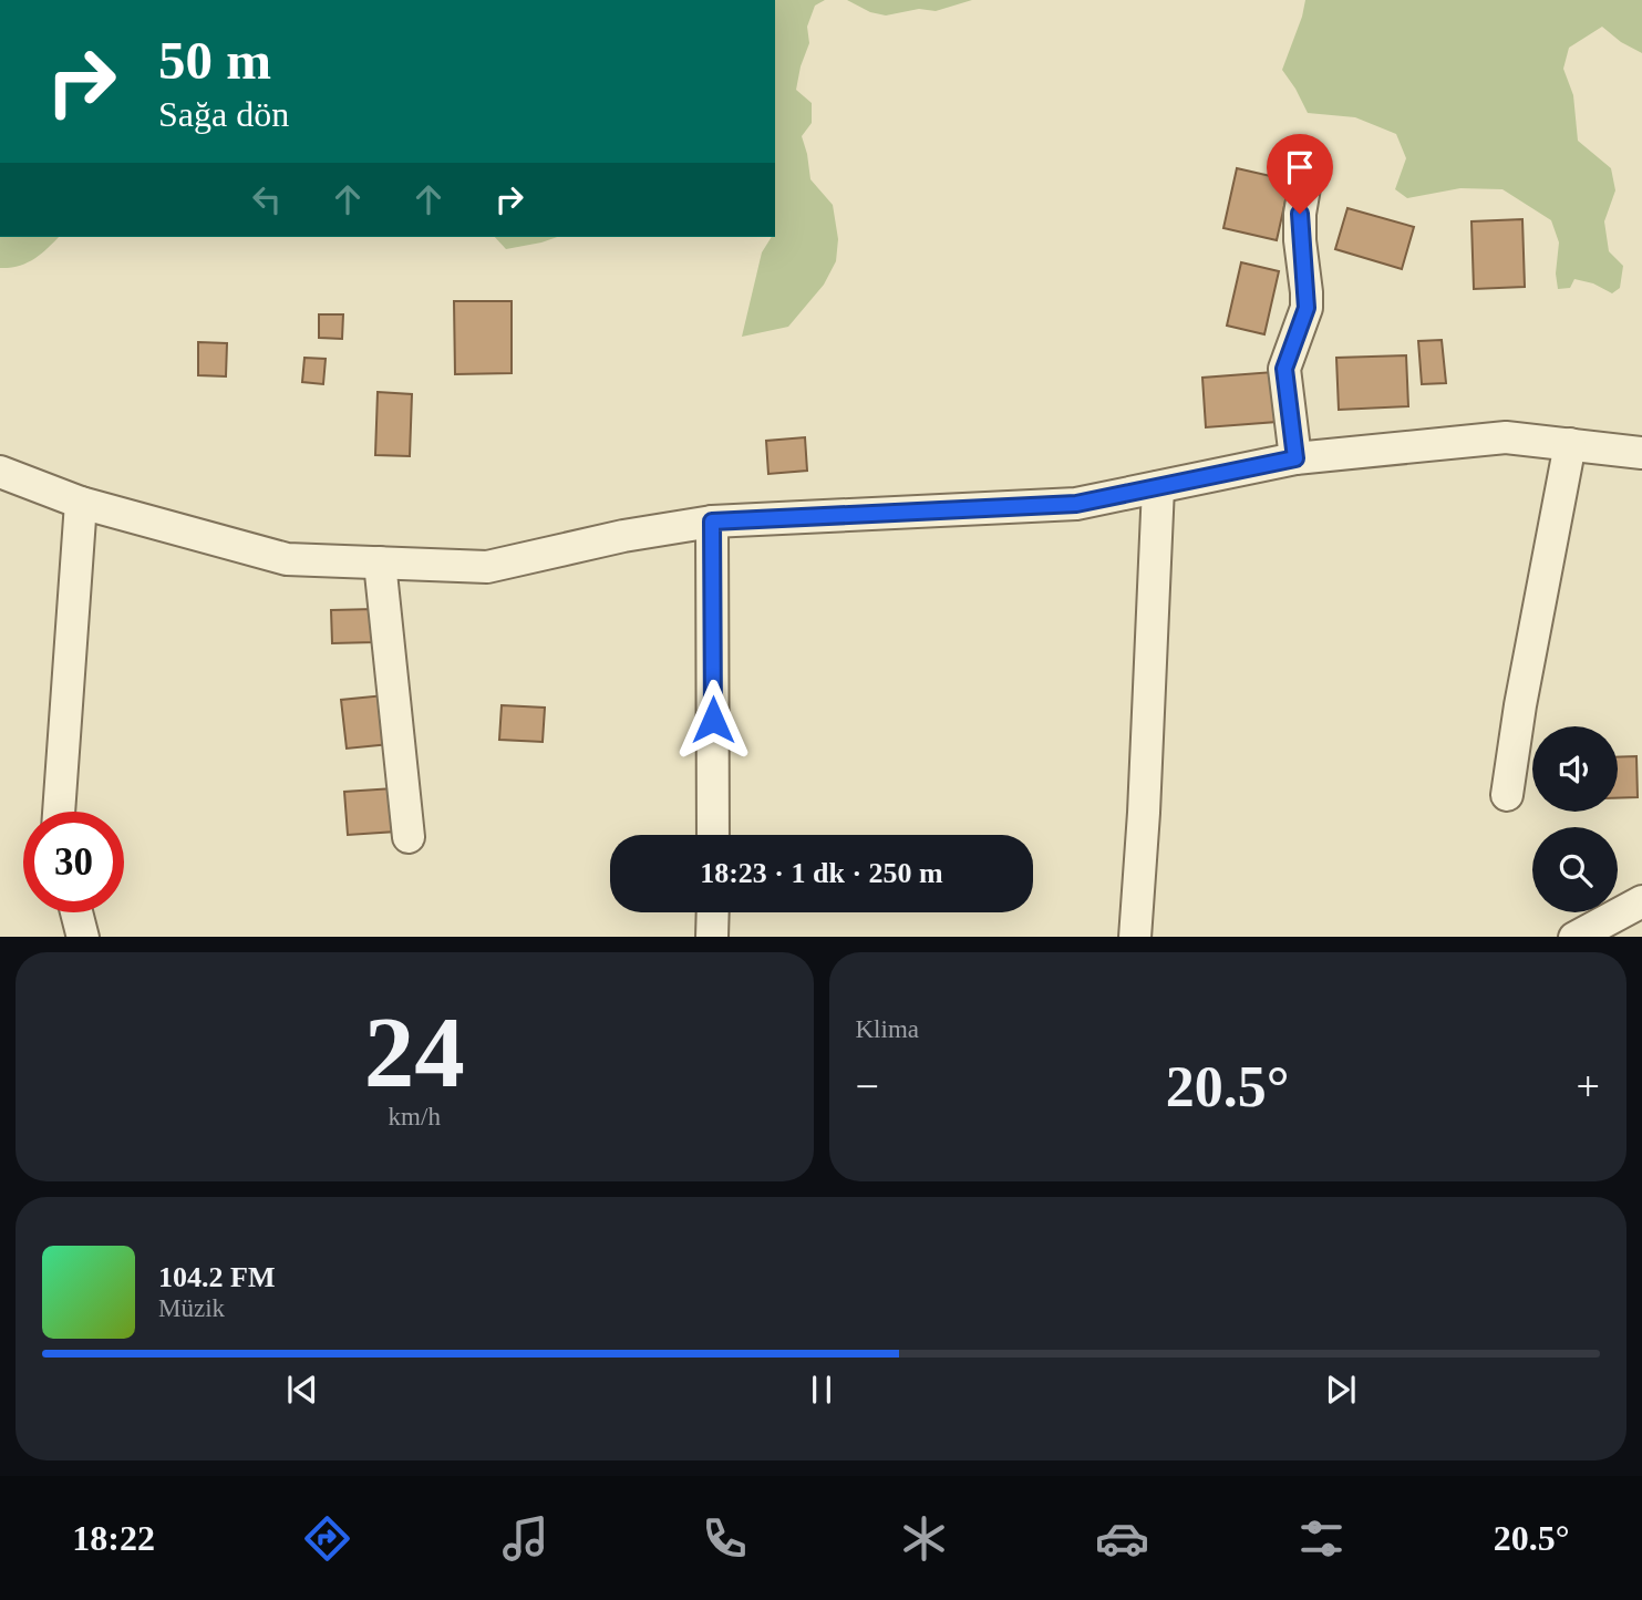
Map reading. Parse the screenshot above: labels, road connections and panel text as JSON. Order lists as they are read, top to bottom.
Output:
{
  "page": {
    "turn": ["50 m", "Sağa dön"],
    "limit": "30",
    "trip": "18:23 · 1 dk · 250 m",
    "tile": [
      ["24", "km/h"],
      "Klima"
    ],
    "heat": ["−", "20.5°", "+"],
    "song": ["104.2 FM", "Müzik"],
    "tabs": ["18:22", "20.5°"]
  }
}
